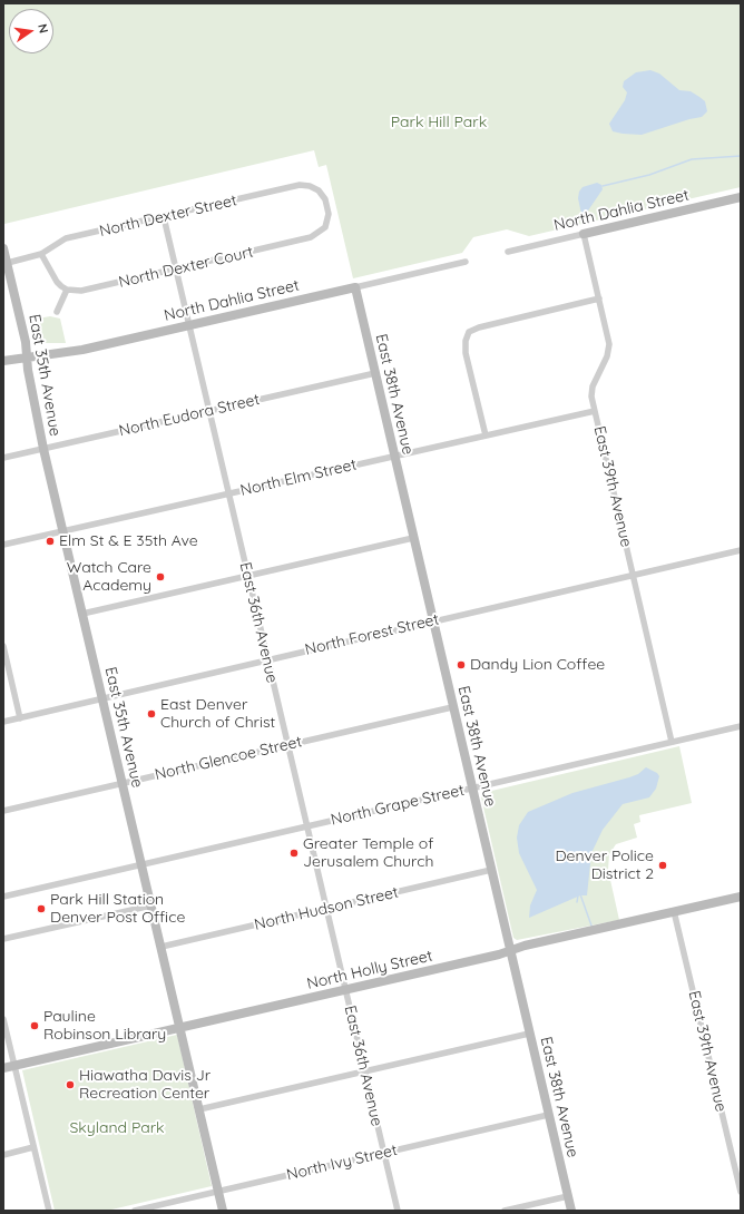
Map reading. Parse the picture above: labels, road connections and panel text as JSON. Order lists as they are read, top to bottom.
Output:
{
  "streets": {
    "street": [
      "North Dahlia Street",
      "North Dexter Street",
      "North Dexter Court",
      "East 35th Avenue",
      "East 38th Avenue",
      "North Eudora Street",
      "North Elm Street",
      "East 39th Avenue",
      "East 36th Avenue",
      "North Forest Street",
      "North Glencoe Street",
      "North Grape Street",
      "North Hudson Street",
      "North Holly Street",
      "North Ivy Street"
    ]
  },
  "crossings": [
    ["North Dahlia Street", "East 35th Avenue"],
    ["North Dahlia Street", "East 38th Avenue"],
    ["North Dahlia Street", "East 39th Avenue"],
    ["North Dahlia Street", "East 36th Avenue"],
    ["North Dexter Street", "North Dexter Court"],
    ["North Dexter Street", "East 35th Avenue"],
    ["North Dexter Street", "East 36th Avenue"],
    ["North Dexter Court", "East 36th Avenue"],
    ["East 35th Avenue", "North Eudora Street"],
    ["East 35th Avenue", "North Elm Street"],
    ["East 35th Avenue", "North Forest Street"],
    ["East 35th Avenue", "North Glencoe Street"],
    ["East 35th Avenue", "North Grape Street"],
    ["East 35th Avenue", "North Hudson Street"],
    ["East 35th Avenue", "North Holly Street"],
    ["East 35th Avenue", "North Ivy Street"],
    ["East 38th Avenue", "North Eudora Street"],
    ["East 38th Avenue", "North Elm Street"],
    ["East 38th Avenue", "North Forest Street"],
    ["East 38th Avenue", "North Glencoe Street"],
    ["East 38th Avenue", "North Grape Street"],
    ["East 38th Avenue", "North Hudson Street"],
    ["East 38th Avenue", "North Holly Street"],
    ["East 38th Avenue", "North Ivy Street"],
    ["North Eudora Street", "East 36th Avenue"],
    ["North Elm Street", "East 39th Avenue"],
    ["North Elm Street", "East 36th Avenue"],
    ["East 39th Avenue", "North Forest Street"],
    ["East 39th Avenue", "North Grape Street"],
    ["East 39th Avenue", "North Holly Street"],
    ["East 36th Avenue", "North Forest Street"],
    ["East 36th Avenue", "North Glencoe Street"],
    ["East 36th Avenue", "North Grape Street"],
    ["East 36th Avenue", "North Hudson Street"],
    ["East 36th Avenue", "North Holly Street"],
    ["East 36th Avenue", "North Ivy Street"]
  ],
  "parks": ["Park Hill Park", "Skyland Park"],
  "places": [
    "Elm St & E 35th Ave",
    "Watch Care Academy",
    "Dandy Lion Coffee",
    "East Denver Church of Christ",
    "Greater Temple of Jerusalem Church",
    "Denver Police District 2",
    "Park Hill Station Denver Post Office",
    "Pauline Robinson Library",
    "Hiawatha Davis Jr Recreation Center"
  ],
  "north": "right"
}
